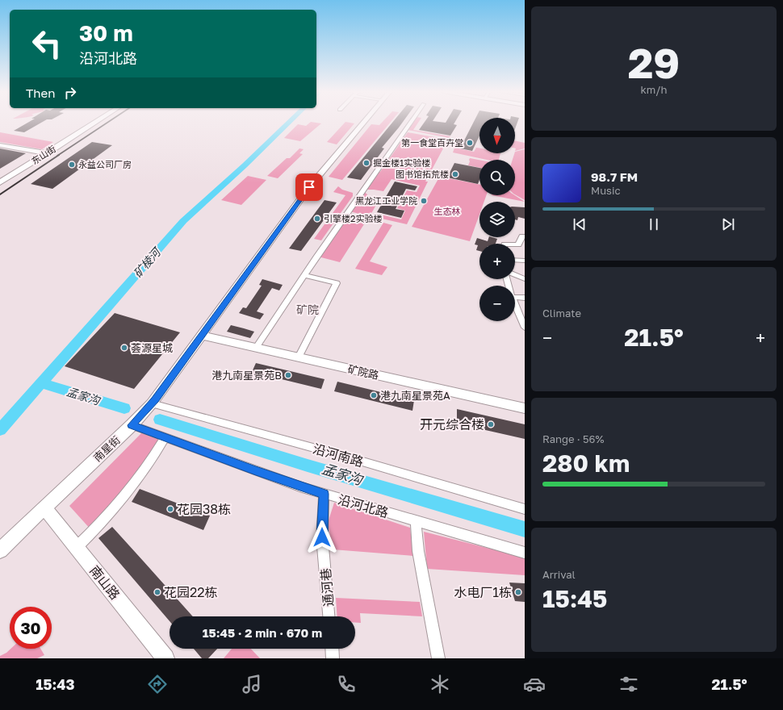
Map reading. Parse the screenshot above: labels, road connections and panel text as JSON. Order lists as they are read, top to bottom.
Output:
{
  "streets": {
    "street": [
      "东山街",
      "矿院路",
      "南星街",
      "沿河南路",
      "沿河北路",
      "南山路",
      "通河巷"
    ]
  },
  "crossings": [
    ["矿院路", "南星街"],
    ["南星街", "沿河南路"],
    ["南星街", "沿河北路"],
    ["南星街", "南山路"],
    ["沿河北路", "通河巷"]
  ],
  "districts": ["矿院"],
  "water": ["矿棱河", "孟家沟"],
  "parks": ["生态林"],
  "places": [
    "第一食堂百卉堂",
    "掘金楼1实验楼",
    "永益公司厂房",
    "图书馆拓荒楼",
    "黑龙江工业学院",
    "引擎楼2实验楼",
    "荟源星城",
    "港九南星景苑B",
    "港九南星景苑A",
    "开元综合楼",
    "花园38栋",
    "花园22栋",
    "水电厂1栋"
  ],
  "north": "bottom",
  "page": {
    "tile": [
      ["29", "km/h"],
      "Climate",
      ["Range · 56%", "280 km"],
      ["Arrival", "15:45"]
    ],
    "turn": ["30 m", "沿河北路"],
    "then": "Then",
    "map_buttons": ["+", "−"],
    "song": ["98.7 FM", "Music"],
    "heat": ["−", "21.5°", "+"],
    "limit": "30",
    "trip": "15:45 · 2 min · 670 m",
    "tabs": ["15:43", "21.5°"]
  }
}
